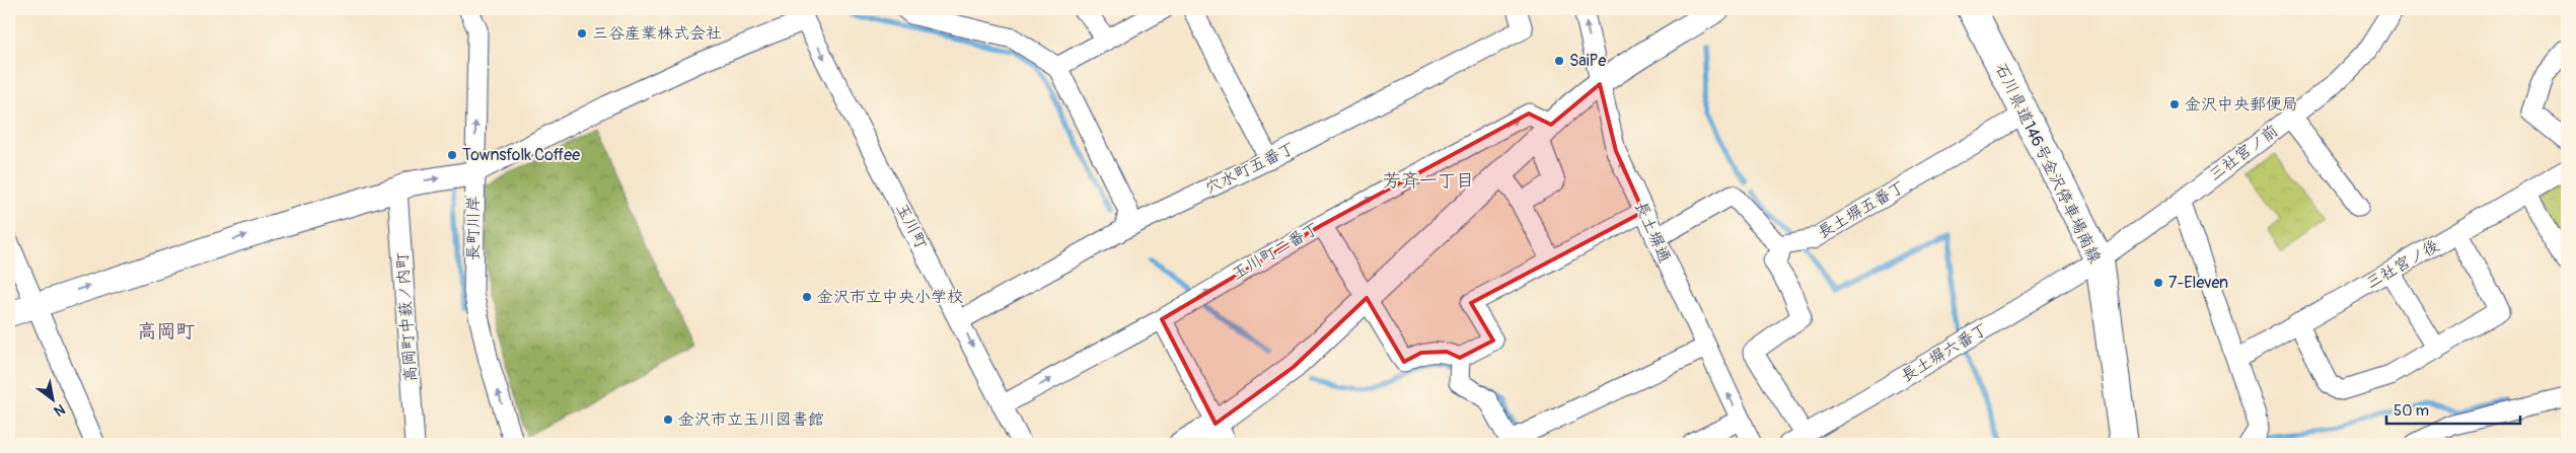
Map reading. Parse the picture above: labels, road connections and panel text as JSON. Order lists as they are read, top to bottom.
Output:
{
  "streets": {
    "main road": ["石川県道146号金沢停車場南線"],
    "street": [
      "三社宮ノ前",
      "穴水町五番丁",
      "長土塀五番丁",
      "玉川町",
      "長町川岸",
      "長土塀通",
      "玉川町二番丁",
      "三社宮ノ後",
      "高岡町中薮ノ内町",
      "長土塀六番丁"
    ]
  },
  "crossings": [
    ["三社宮ノ前", "石川県道146号金沢停車場南線"],
    ["三社宮ノ前", "長土塀六番丁"],
    ["石川県道146号金沢停車場南線", "長土塀五番丁"],
    ["石川県道146号金沢停車場南線", "長土塀六番丁"],
    ["穴水町五番丁", "玉川町"],
    ["玉川町", "玉川町二番丁"]
  ],
  "one_way": ["玉川町", "長町川岸"],
  "districts": ["芳斉一丁目", "高岡町"],
  "places": [
    "三谷産業株式会社",
    "SaiPe",
    "金沢中央郵便局",
    "Townsfolk Coffee",
    "7-Eleven",
    "金沢市立中央小学校",
    "金沢市立玉川図書館"
  ],
  "scale_bar": "50 m",
  "north": "bottom right"
}
